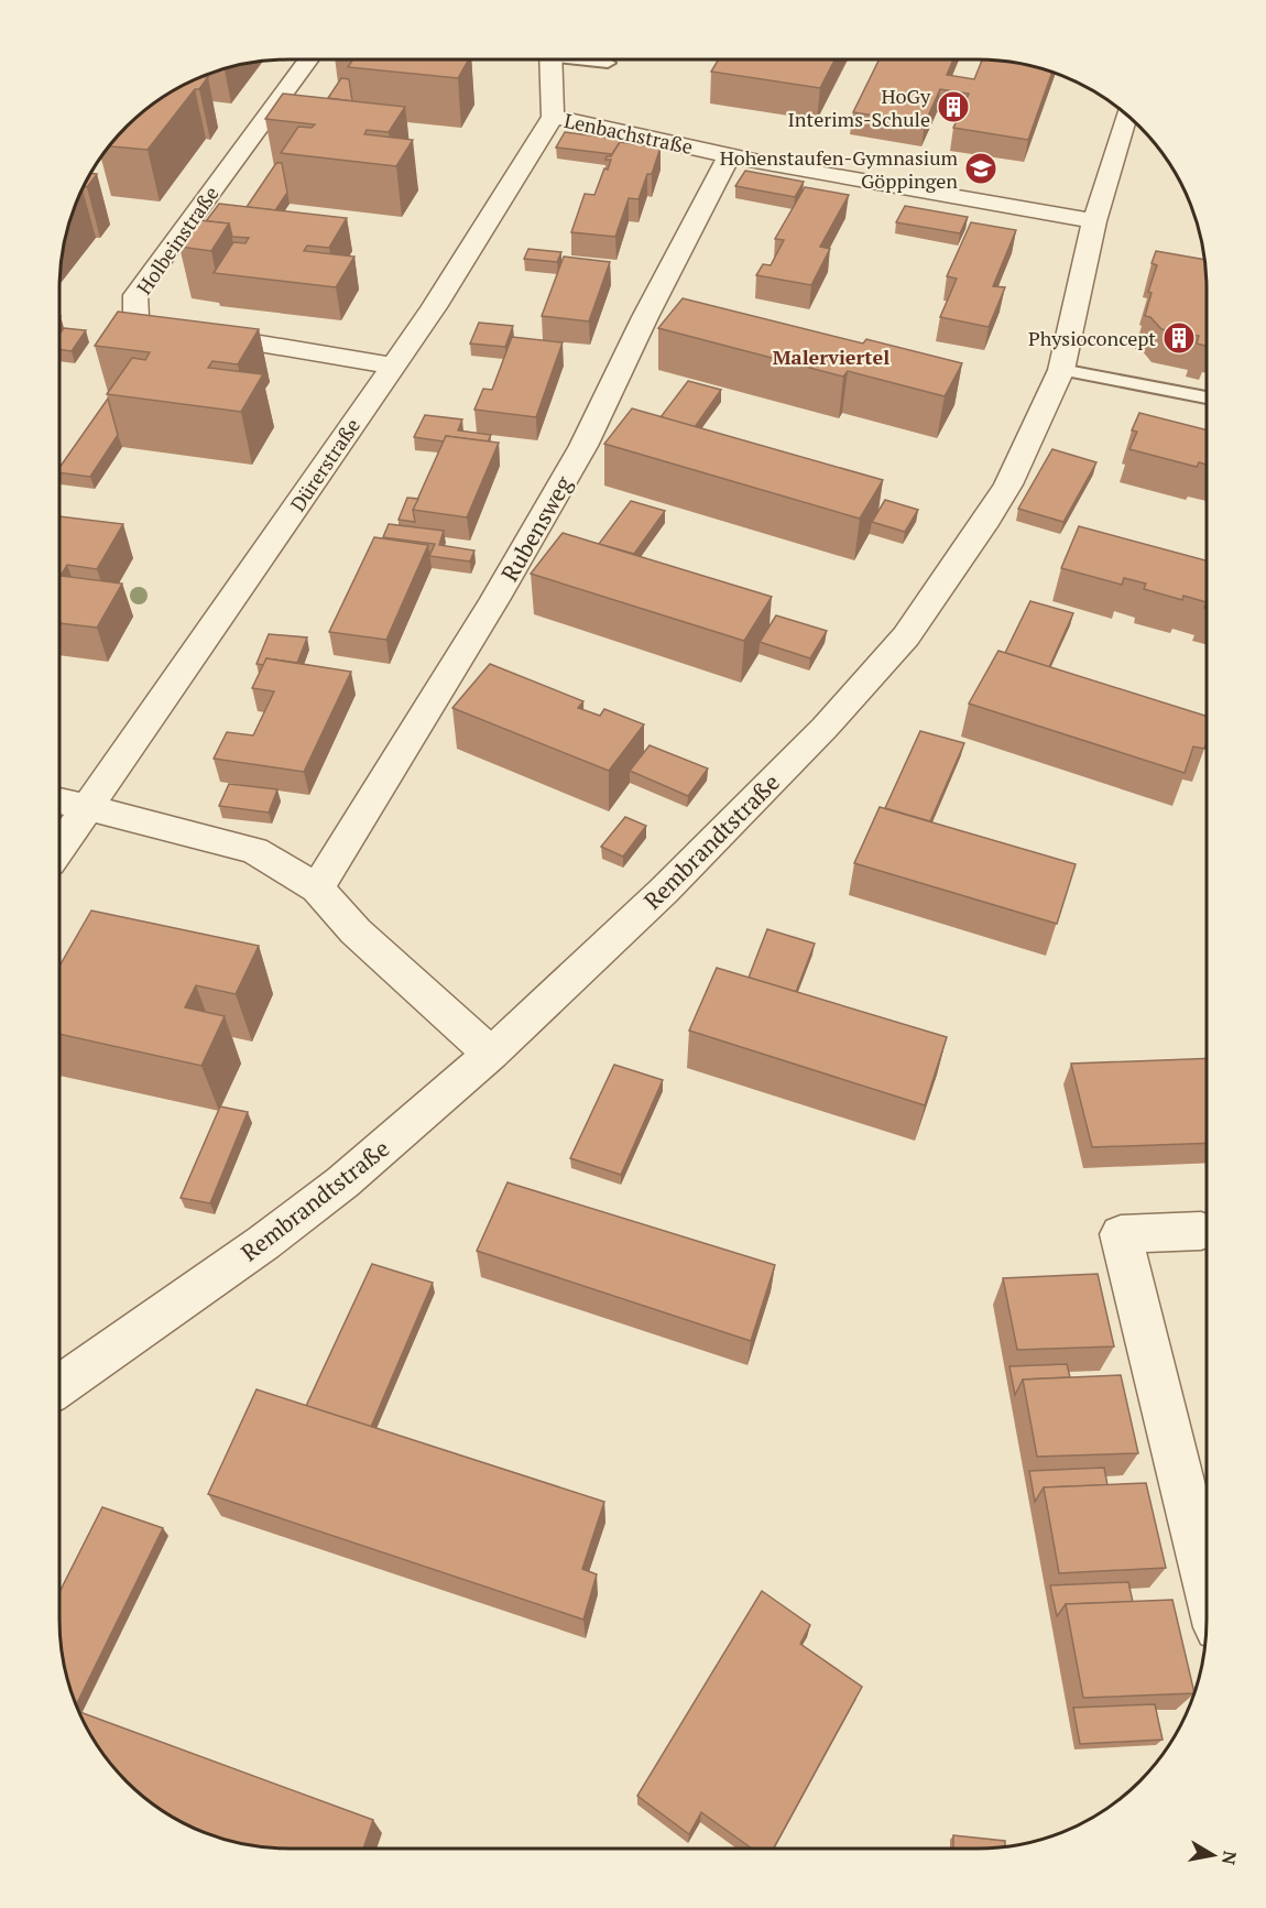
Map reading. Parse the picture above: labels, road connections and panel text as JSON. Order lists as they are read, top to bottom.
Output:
{
  "streets": {
    "street": [
      "Lenbachstraße",
      "Holbeinstraße",
      "Dürerstraße",
      "Rubensweg",
      "Rembrandtstraße"
    ]
  },
  "crossings": [
    ["Lenbachstraße", "Dürerstraße"],
    ["Lenbachstraße", "Rubensweg"],
    ["Lenbachstraße", "Rembrandtstraße"],
    ["Holbeinstraße", "Dürerstraße"]
  ],
  "districts": ["Malerviertel"],
  "places": {
    "building": ["HoGy Interims-Schule", "Physioconcept"],
    "school or university": ["Hohenstaufen-Gymnasium Göppingen"]
  },
  "north": "right"
}
